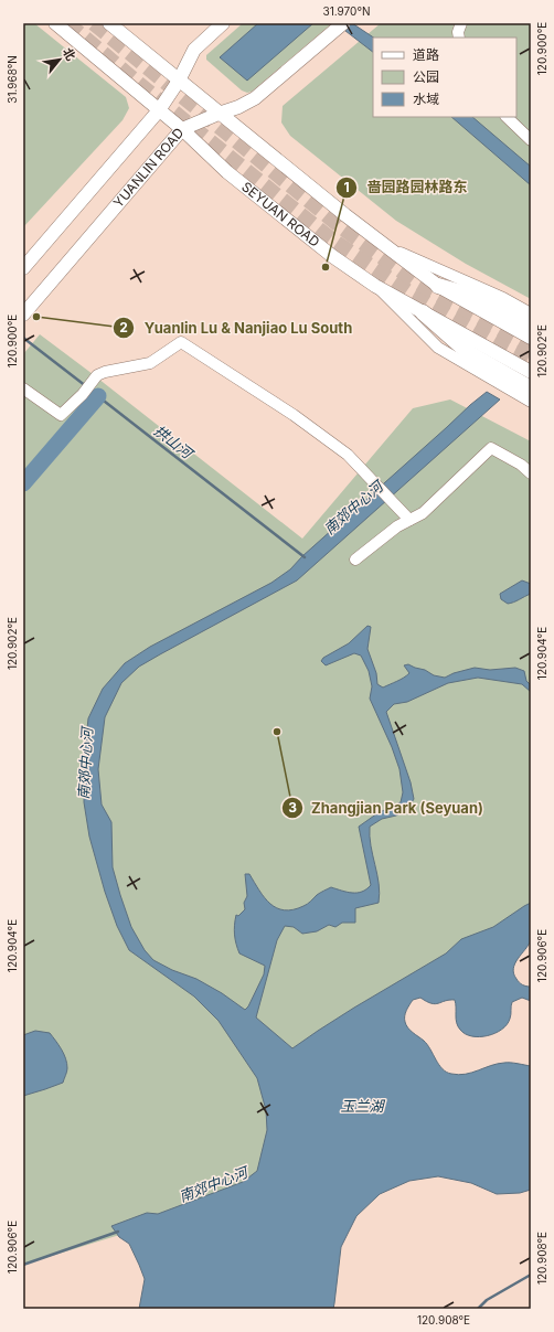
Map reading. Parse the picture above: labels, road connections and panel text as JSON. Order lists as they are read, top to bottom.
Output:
{
  "streets": {
    "main road": ["YUANLIN ROAD", "SEYUAN ROAD"]
  },
  "crossings": [
    ["YUANLIN ROAD", "SEYUAN ROAD"]
  ],
  "water": ["拱山河", "南郊中心河", "玉兰湖"],
  "places": ["啬园路园林路东", "Yuanlin Lu & Nanjiao Lu South", "Zhangjian Park (Seyuan)"],
  "legend": ["道路", "公园", "水域"],
  "north": "top right",
  "coordinates": [
    "31.970°N",
    "120.900°E",
    "31.968°N",
    "120.902°E",
    "120.904°E",
    "120.906°E",
    "120.908°E"
  ]
}
